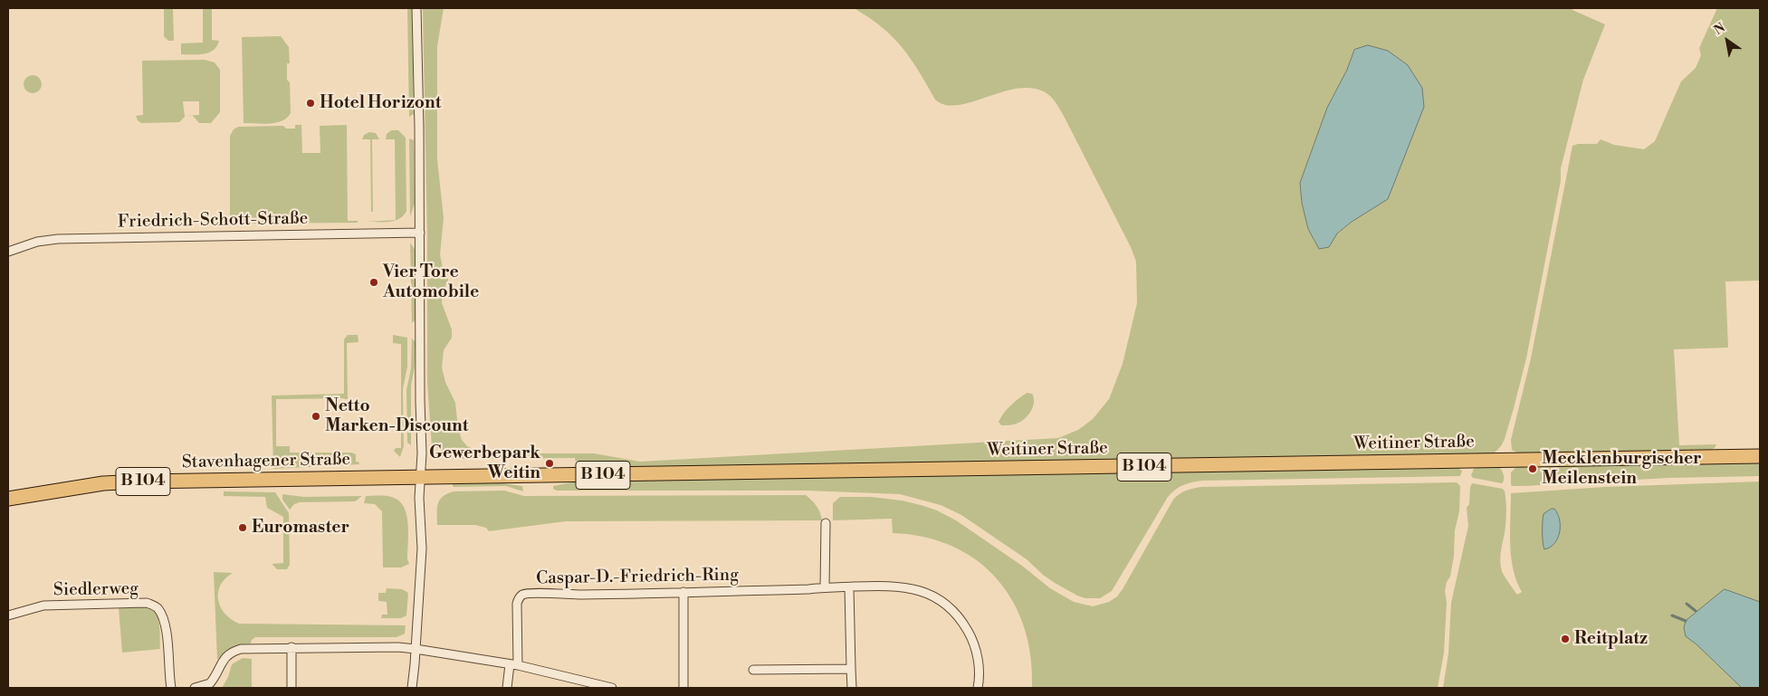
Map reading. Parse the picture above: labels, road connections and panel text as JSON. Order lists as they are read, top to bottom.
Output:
{
  "streets": {
    "main road": ["Weitiner Straße", "Stavenhagener Straße", "B 104"],
    "street": ["Friedrich-Schott-Straße", "Caspar-D.-Friedrich-Ring", "Siedlerweg"]
  },
  "crossings": [
    ["Weitiner Straße", "Stavenhagener Straße"]
  ],
  "places": [
    "Hotel Horizont",
    "Vier Tore Automobile",
    "Netto Marken-Discount",
    "Gewerbepark Weitin",
    "Mecklenburgischer Meilenstein",
    "Euromaster",
    "Reitplatz"
  ],
  "north": "top left"
}
